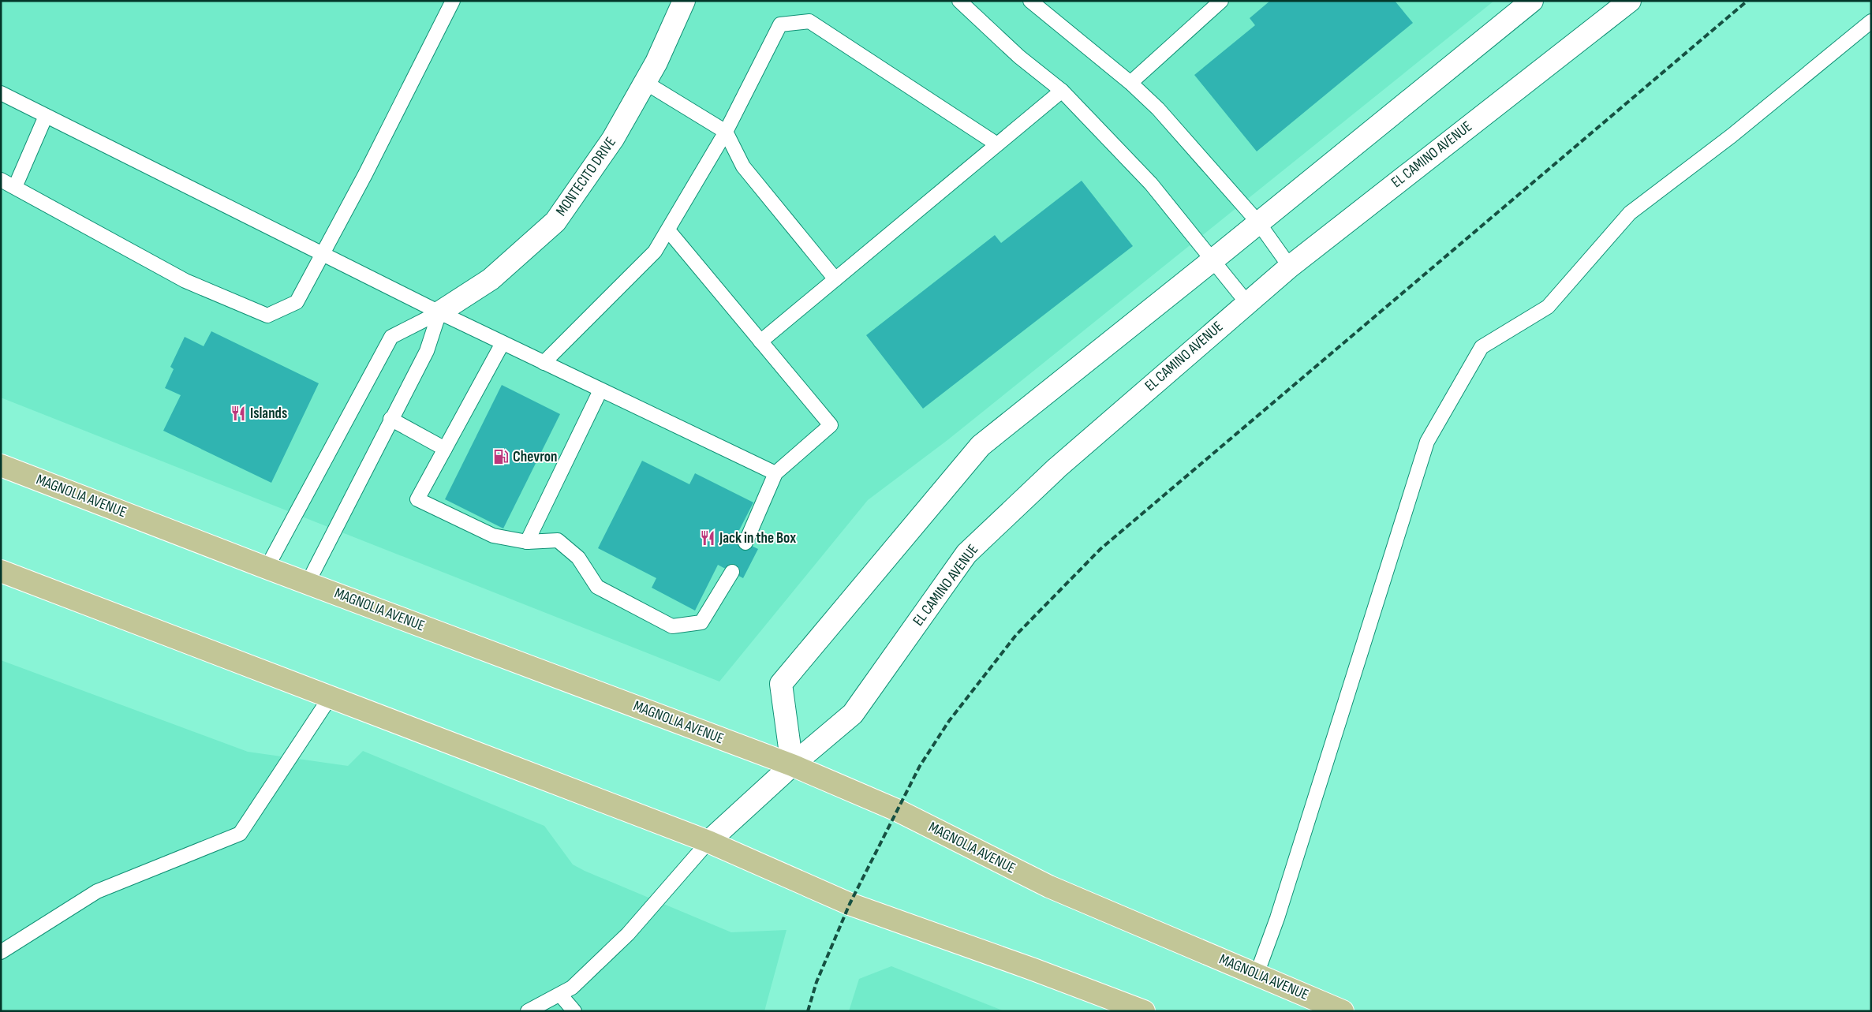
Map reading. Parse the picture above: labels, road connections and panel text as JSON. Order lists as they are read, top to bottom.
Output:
{
  "streets": {
    "main road": ["MAGNOLIA AVENUE"],
    "street": ["EL CAMINO AVENUE", "MONTECITO DRIVE"]
  },
  "crossings": [
    ["EL CAMINO AVENUE", "MAGNOLIA AVENUE"]
  ],
  "places": {
    "restaurant": ["Islands", "Jack in the Box"],
    "fuel station": ["Chevron"]
  }
}
